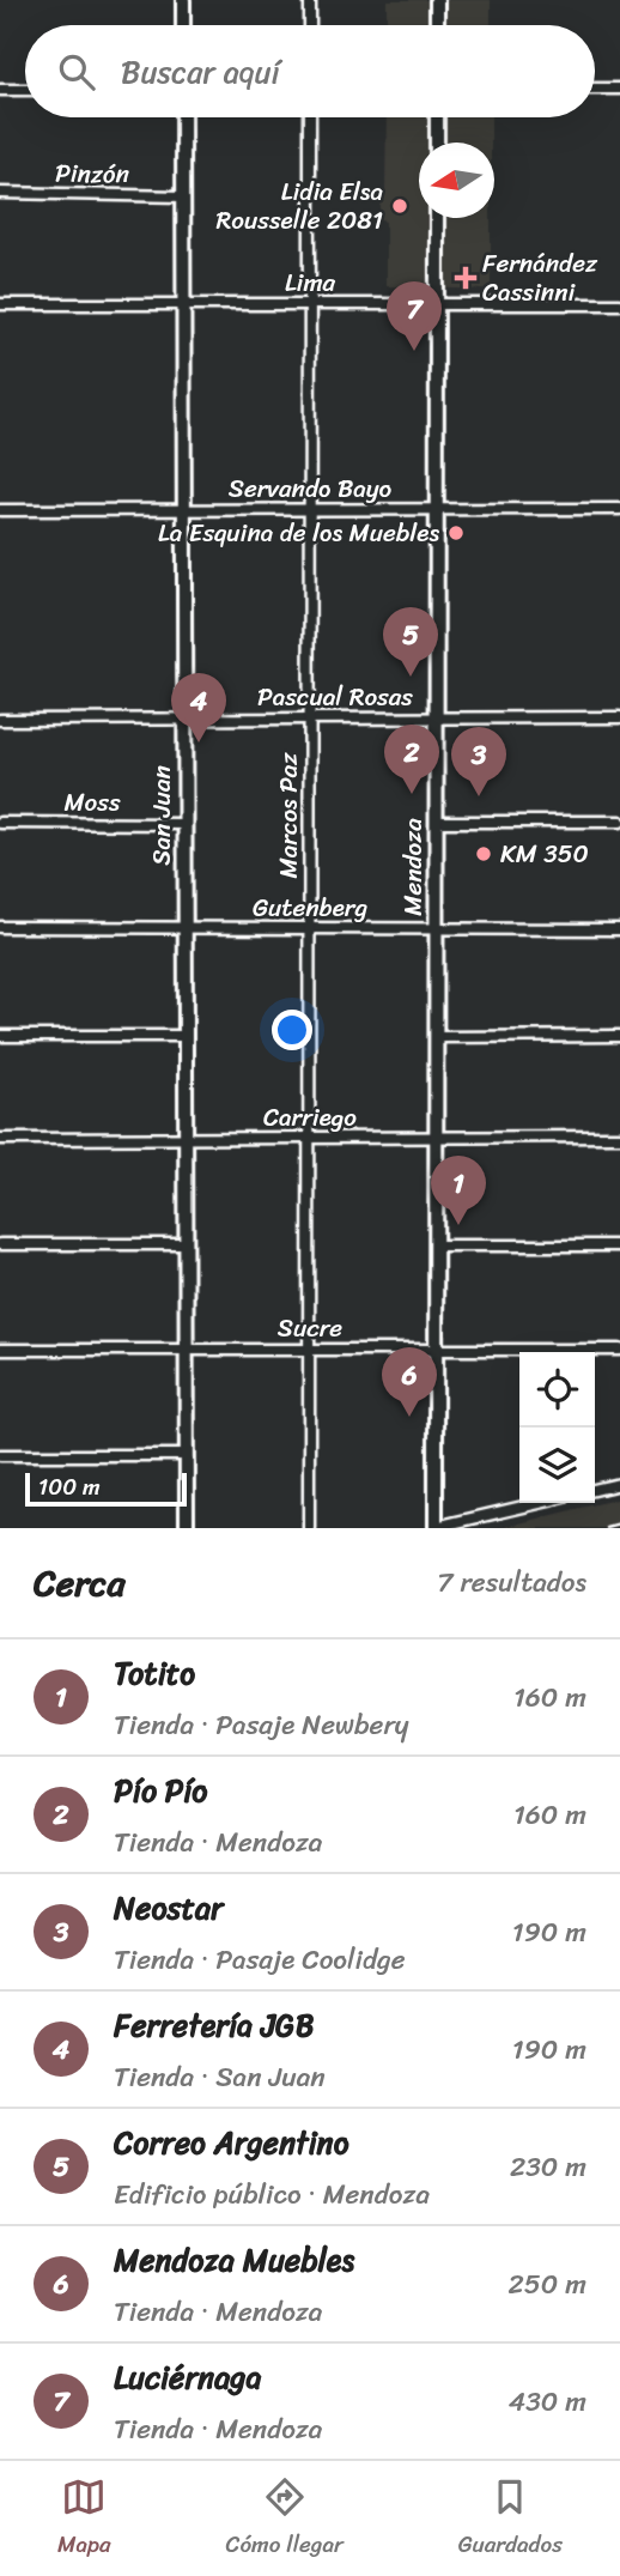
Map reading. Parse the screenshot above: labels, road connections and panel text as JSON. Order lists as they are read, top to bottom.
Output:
{
  "streets": {
    "main road": ["San Juan", "Mendoza"],
    "street": [
      "Pinzón",
      "Lima",
      "Servando Bayo",
      "Pascual Rosas",
      "Moss",
      "Marcos Paz",
      "Gutenberg",
      "Carriego",
      "Sucre"
    ]
  },
  "crossings": [
    ["Pinzón", "San Juan"],
    ["Lima", "San Juan"],
    ["Lima", "Marcos Paz"],
    ["Lima", "Mendoza"],
    ["Servando Bayo", "San Juan"],
    ["Servando Bayo", "Marcos Paz"],
    ["Servando Bayo", "Mendoza"],
    ["Pascual Rosas", "San Juan"],
    ["Pascual Rosas", "Marcos Paz"],
    ["Pascual Rosas", "Mendoza"],
    ["Moss", "San Juan"],
    ["San Juan", "Gutenberg"],
    ["San Juan", "Carriego"],
    ["San Juan", "Sucre"],
    ["Marcos Paz", "Gutenberg"],
    ["Marcos Paz", "Carriego"],
    ["Marcos Paz", "Sucre"],
    ["Mendoza", "Gutenberg"],
    ["Mendoza", "Carriego"],
    ["Mendoza", "Sucre"]
  ],
  "places": {
    "other": ["Lidia Elsa Rousselle 2081", "La Esquina de los Muebles", "KM 350"],
    "health": ["Fernández Cassinni"]
  },
  "scale_bar": "100 m",
  "north": "left",
  "page": {
    "search": "Buscar aquí",
    "pins": [
      "7",
      "5",
      "4",
      "2",
      "3",
      "1",
      "6"
    ],
    "scale": "100 m",
    "heading": ["Cerca", "7 resultados"],
    "list": [
      {
        "mark": "1",
        "name": "Totito",
        "note": "Tienda · Pasaje Newbery",
        "value": "160 m"
      },
      {
        "mark": "2",
        "name": "Pío Pío",
        "note": "Tienda · Mendoza",
        "value": "160 m"
      },
      {
        "mark": "3",
        "name": "Neostar",
        "note": "Tienda · Pasaje Coolidge",
        "value": "190 m"
      },
      {
        "mark": "4",
        "name": "Ferretería JGB",
        "note": "Tienda · San Juan",
        "value": "190 m"
      },
      {
        "mark": "5",
        "name": "Correo Argentino",
        "note": "Edificio público · Mendoza",
        "value": "230 m"
      },
      {
        "mark": "6",
        "name": "Mendoza Muebles",
        "note": "Tienda · Mendoza",
        "value": "250 m"
      },
      {
        "mark": "7",
        "name": "Luciérnaga",
        "note": "Tienda · Mendoza",
        "value": "430 m"
      }
    ],
    "nav": ["Mapa", "Cómo llegar", "Guardados"]
  }
}
